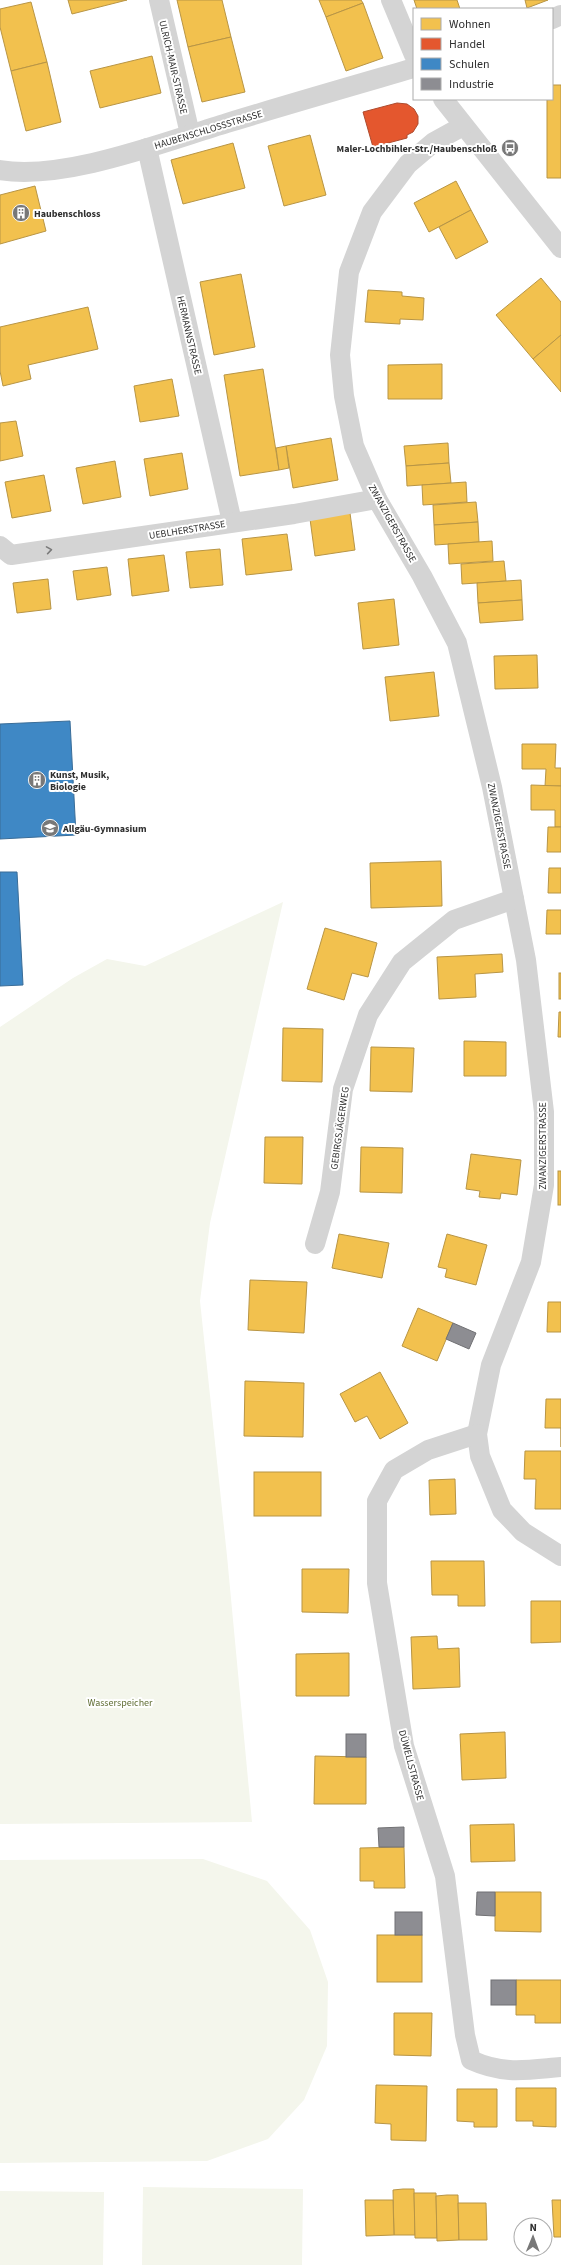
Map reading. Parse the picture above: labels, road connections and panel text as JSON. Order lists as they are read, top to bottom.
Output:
{
  "streets": {
    "street": [
      "ULRICH-MAIR-STRASSE",
      "HAUBENSCHLOSSSTRASSE",
      "HERMANNSTRASSE",
      "ZWANZIGERSTRASSE",
      "UEBLHERSTRASSE",
      "GEBIRGSJÄGERWEG",
      "DÜWELLSTRASSE"
    ]
  },
  "crossings": [
    ["ULRICH-MAIR-STRASSE", "HAUBENSCHLOSSSTRASSE"],
    ["HAUBENSCHLOSSSTRASSE", "HERMANNSTRASSE"],
    ["HERMANNSTRASSE", "UEBLHERSTRASSE"],
    ["ZWANZIGERSTRASSE", "UEBLHERSTRASSE"],
    ["ZWANZIGERSTRASSE", "GEBIRGSJÄGERWEG"],
    ["ZWANZIGERSTRASSE", "DÜWELLSTRASSE"]
  ],
  "one_way": ["UEBLHERSTRASSE"],
  "parks": ["Wasserspeicher"],
  "places": {
    "bus stop": ["Maler-Lochbihler-Str./Haubenschloß"],
    "building": ["Haubenschloss", "Kunst, Musik, Biologie"],
    "school or university": ["Allgäu-Gymnasium"]
  },
  "legend": [
    "Wohnen",
    "Handel",
    "Schulen",
    "Industrie"
  ],
  "north": "top"
}
